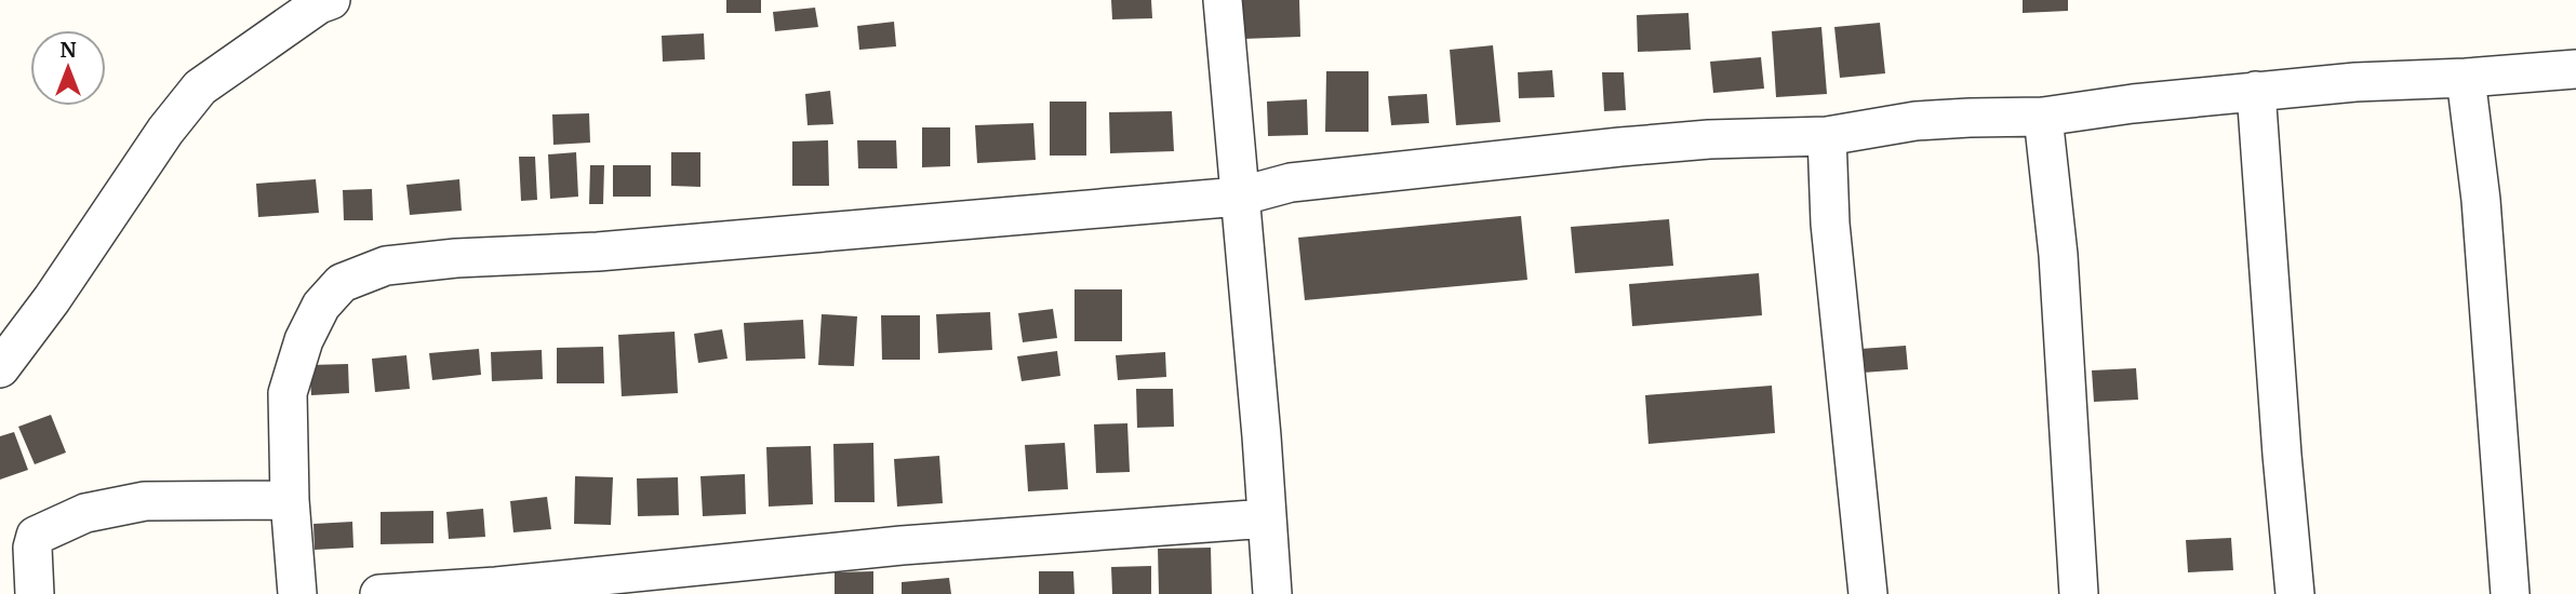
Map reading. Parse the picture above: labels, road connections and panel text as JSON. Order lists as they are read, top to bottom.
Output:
{
  "north": "top"
}
